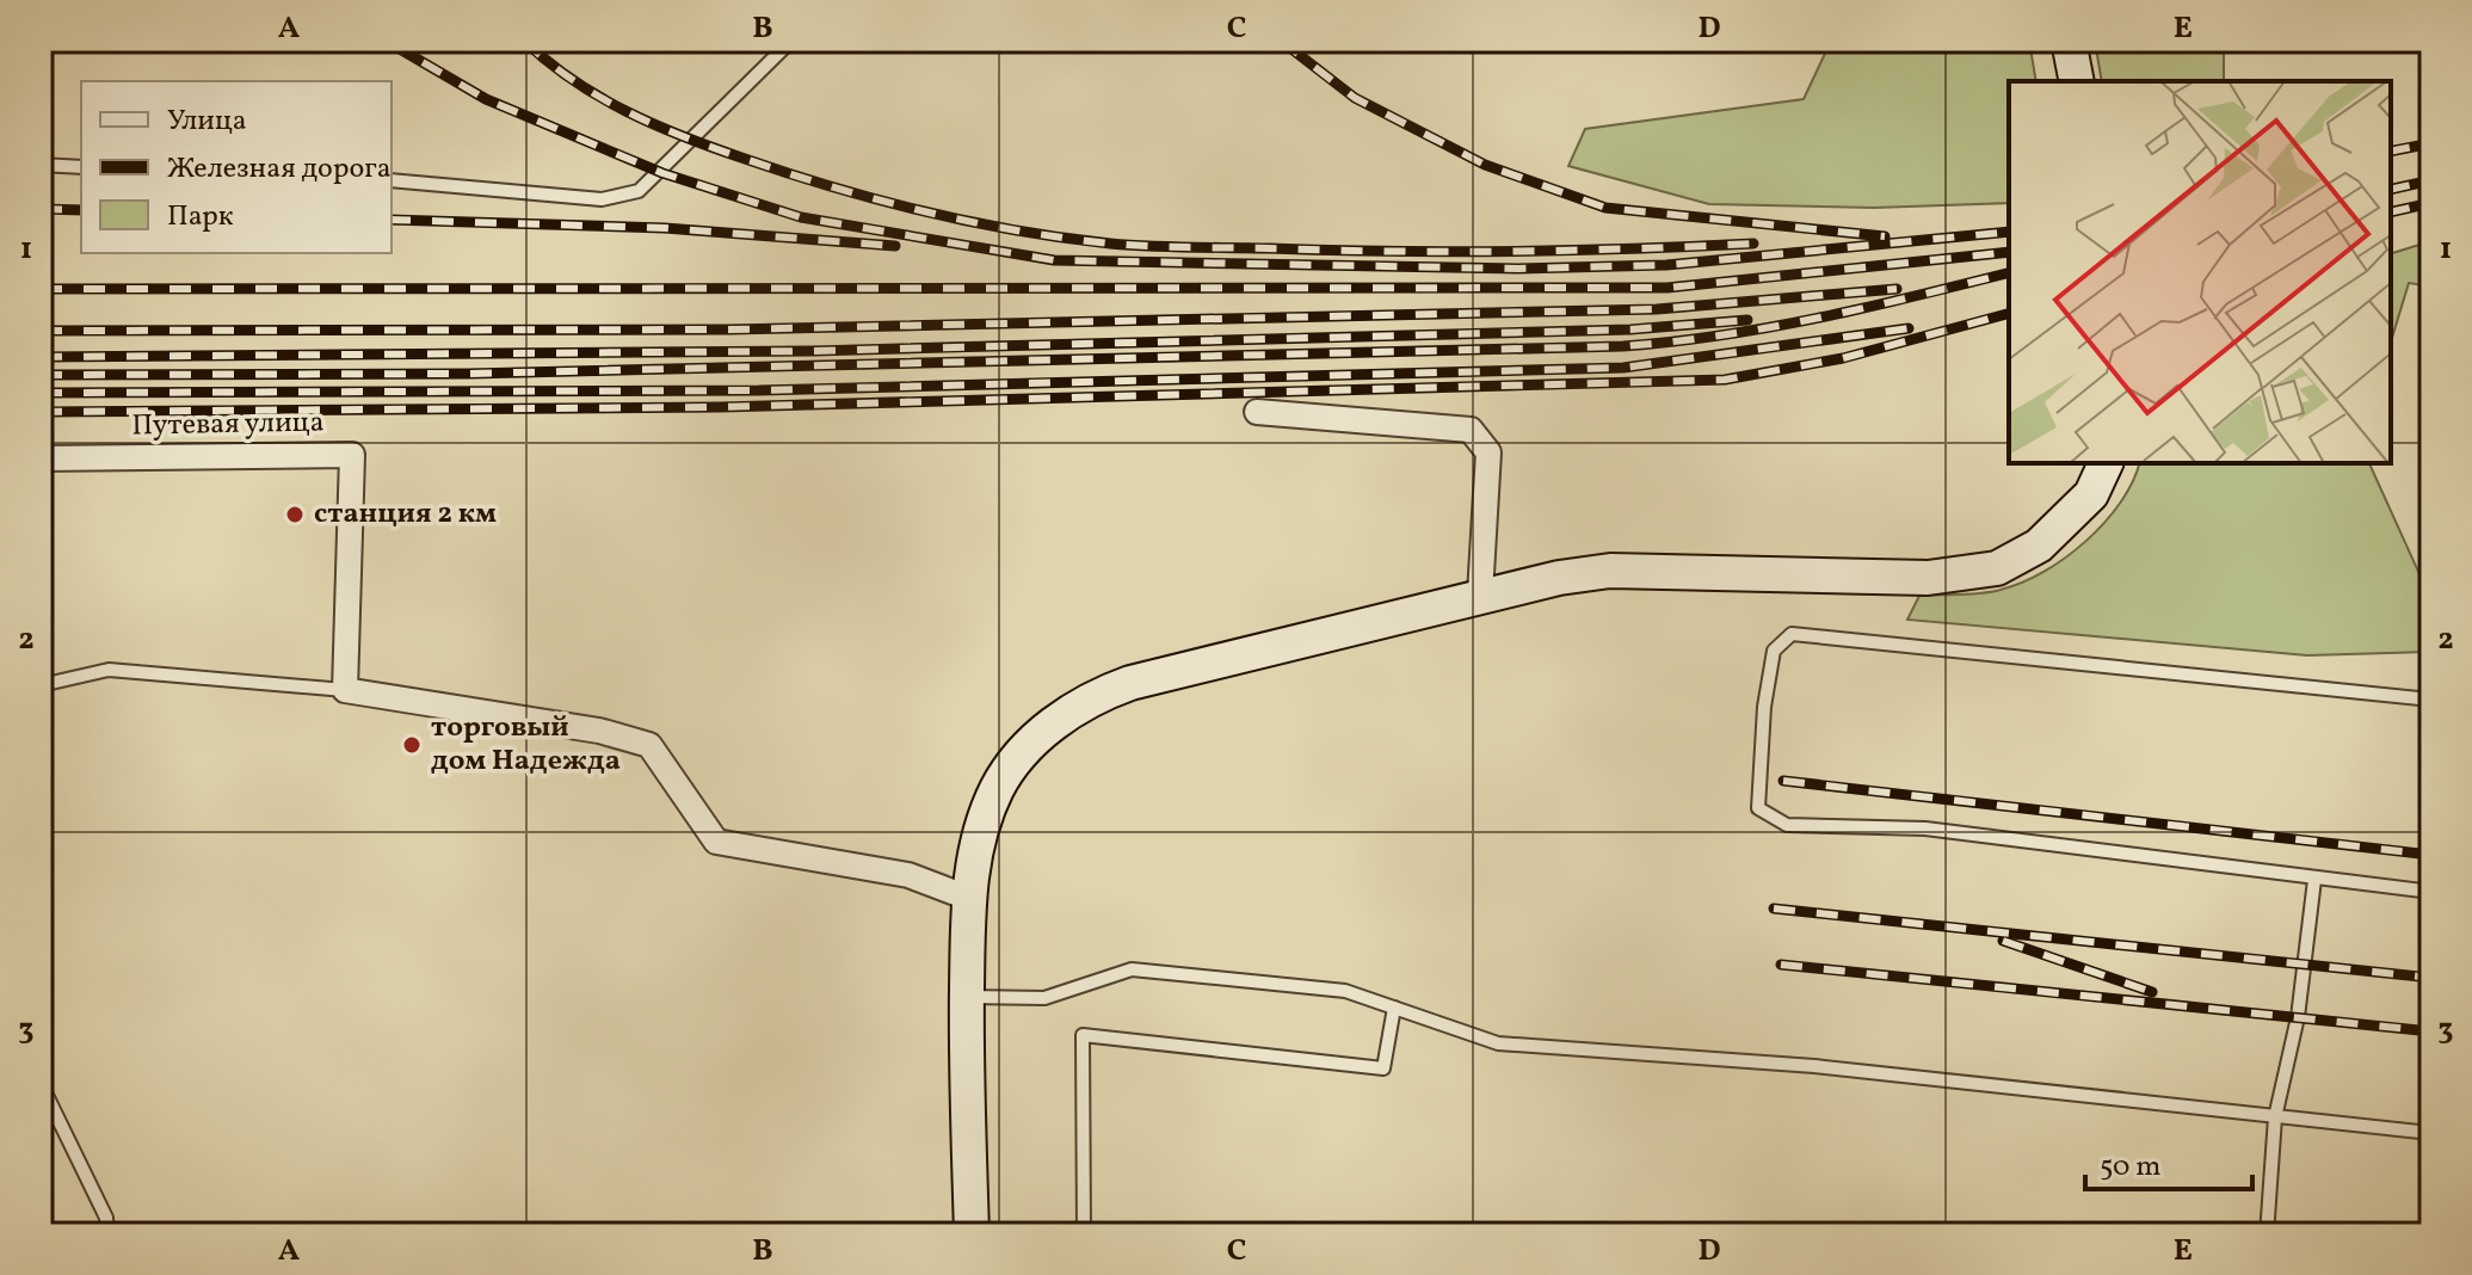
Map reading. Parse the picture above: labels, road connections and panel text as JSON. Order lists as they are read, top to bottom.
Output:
{
  "streets": {
    "street": ["Путевая улица"]
  },
  "places": ["станция 2 км", "торговый дом Надежда"],
  "legend": ["Улица", "Железная дорога", "Парк"],
  "scale_bar": "50 m",
  "grid": {
    "columns": [
      "A",
      "B",
      "C",
      "D",
      "E"
    ],
    "rows": ["1", "2", "3"]
  }
}
